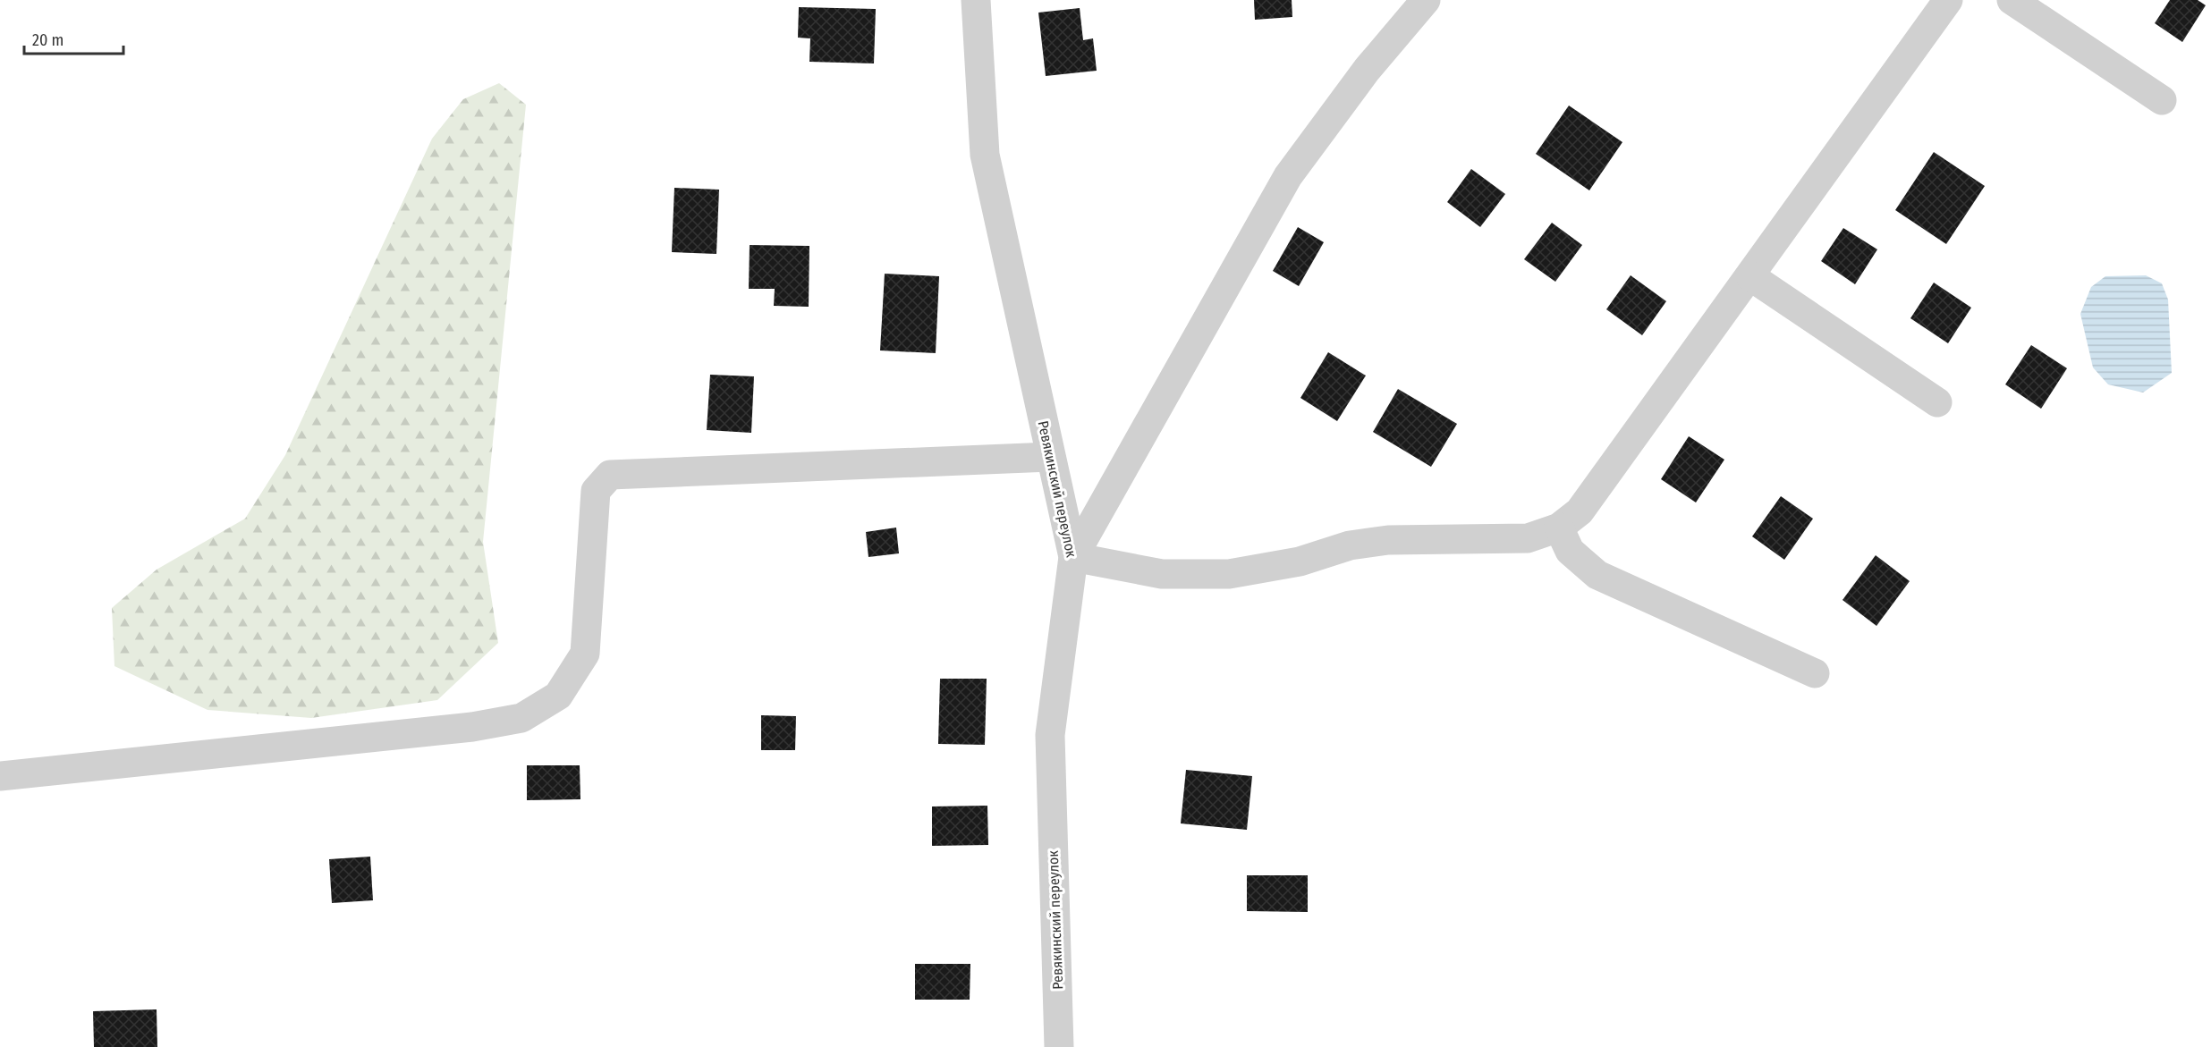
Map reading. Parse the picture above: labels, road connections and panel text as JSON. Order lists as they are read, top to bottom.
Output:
{
  "streets": {
    "street": ["Ревякинский переулок"]
  },
  "scale_bar": "20 m"
}
